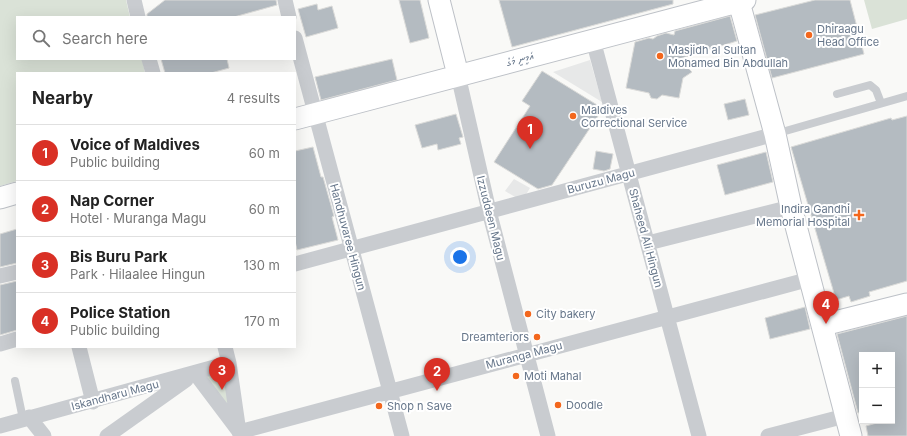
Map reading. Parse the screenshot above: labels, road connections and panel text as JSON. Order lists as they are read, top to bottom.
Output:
{
  "streets": {
    "main road": ["އަމީނީ މަގު", "Izzuddeen Magu"],
    "street": [
      "Buruzu Magu",
      "Handhuvaree Hingun",
      "Shaheed Ali Hingun",
      "Muranga Magu",
      "Iskandharu Magu"
    ]
  },
  "crossings": [
    ["އަމީނީ މަގު", "Izzuddeen Magu"],
    ["އަމީނީ މަގު", "Handhuvaree Hingun"],
    ["އަމީނީ މަގު", "Shaheed Ali Hingun"],
    ["Buruzu Magu", "Izzuddeen Magu"],
    ["Buruzu Magu", "Handhuvaree Hingun"],
    ["Buruzu Magu", "Shaheed Ali Hingun"],
    ["Izzuddeen Magu", "Muranga Magu"],
    ["Handhuvaree Hingun", "Muranga Magu"],
    ["Shaheed Ali Hingun", "Muranga Magu"]
  ],
  "places": {
    "other": [
      "Dhiraagu Head Office",
      "Masjidh al Sultan Mohamed Bin Abdullah",
      "Maldives Correctional Service",
      "City bakery",
      "Dreamteriors",
      "Moti Mahal",
      "Doodle",
      "Shop n Save"
    ],
    "health": ["Indira Gandhi Memorial Hospital"]
  },
  "page": {
    "search": "Search here",
    "heading": ["Nearby", "4 results"],
    "pins": [
      "1",
      "4",
      "3",
      "2"
    ],
    "list": [
      {
        "mark": "1",
        "name": "Voice of Maldives",
        "note": "Public building",
        "value": "60 m"
      },
      {
        "mark": "2",
        "name": "Nap Corner",
        "note": "Hotel · Muranga Magu",
        "value": "60 m"
      },
      {
        "mark": "3",
        "name": "Bis Buru Park",
        "note": "Park · Hilaalee Hingun",
        "value": "130 m"
      },
      {
        "mark": "4",
        "name": "Police Station",
        "note": "Public building",
        "value": "170 m"
      }
    ],
    "map_buttons": ["+", "−"]
  }
}
